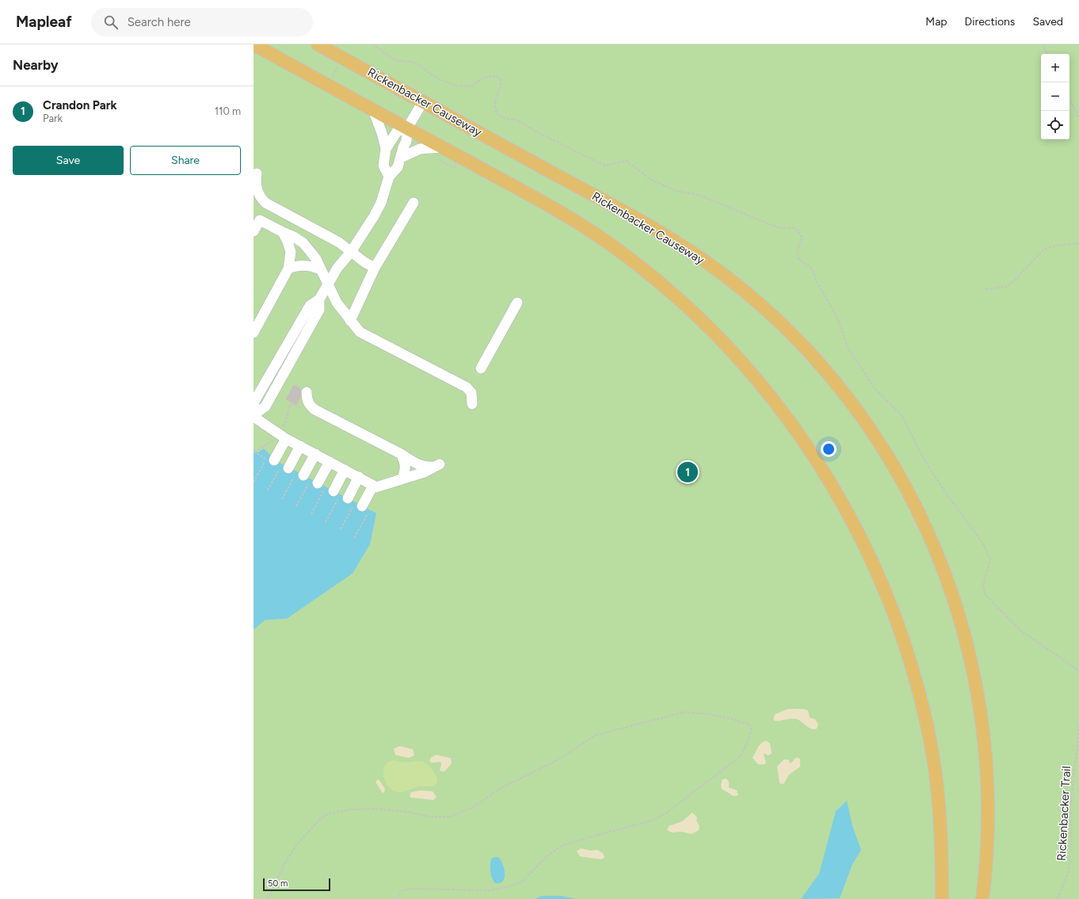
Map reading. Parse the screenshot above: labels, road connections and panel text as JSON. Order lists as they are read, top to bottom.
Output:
{
  "streets": {
    "main road": ["Rickenbacker Causeway"],
    "path": ["Rickenbacker Trail"]
  },
  "scale_bar": "50 m",
  "page": {
    "header": "Mapleaf",
    "search": "Search here",
    "nav": ["Map", "Directions", "Saved"],
    "heading": "Nearby",
    "map_buttons": ["+", "−"],
    "list": [
      {
        "mark": "1",
        "name": "Crandon Park",
        "note": "Park",
        "value": "110 m"
      }
    ],
    "buttons": ["Save", "Share"],
    "pins": "1",
    "scale": "50 m"
  }
}
